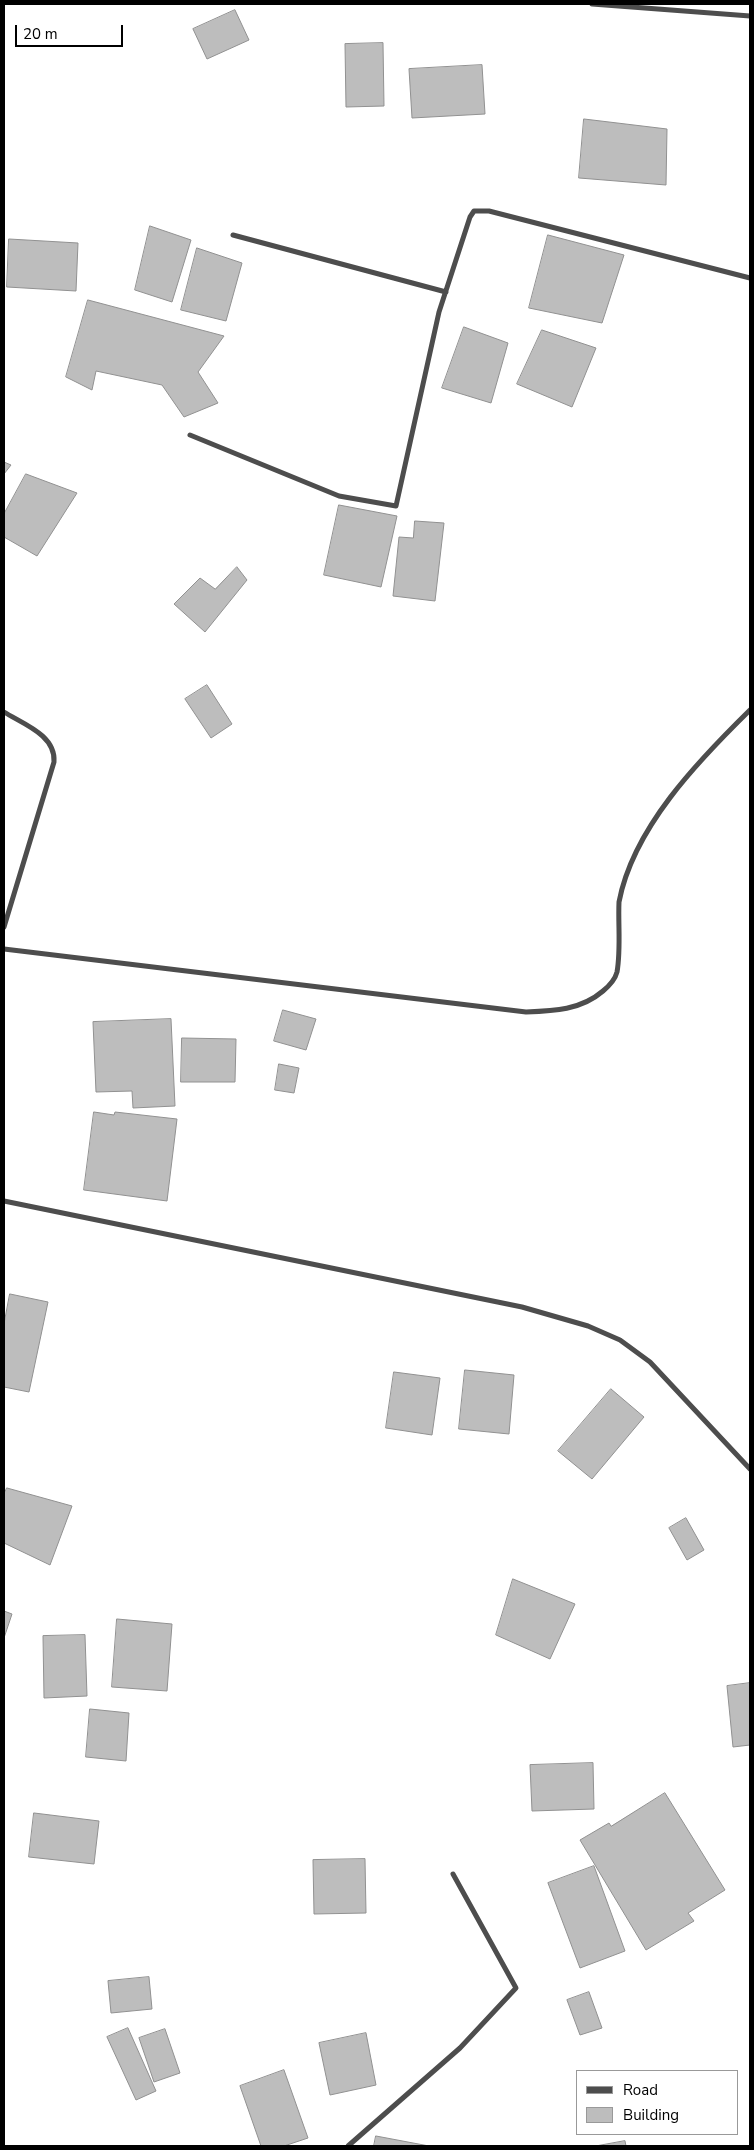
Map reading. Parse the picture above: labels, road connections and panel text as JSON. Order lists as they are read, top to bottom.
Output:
{
  "legend": ["Road", "Building"],
  "scale_bar": "20 m"
}
